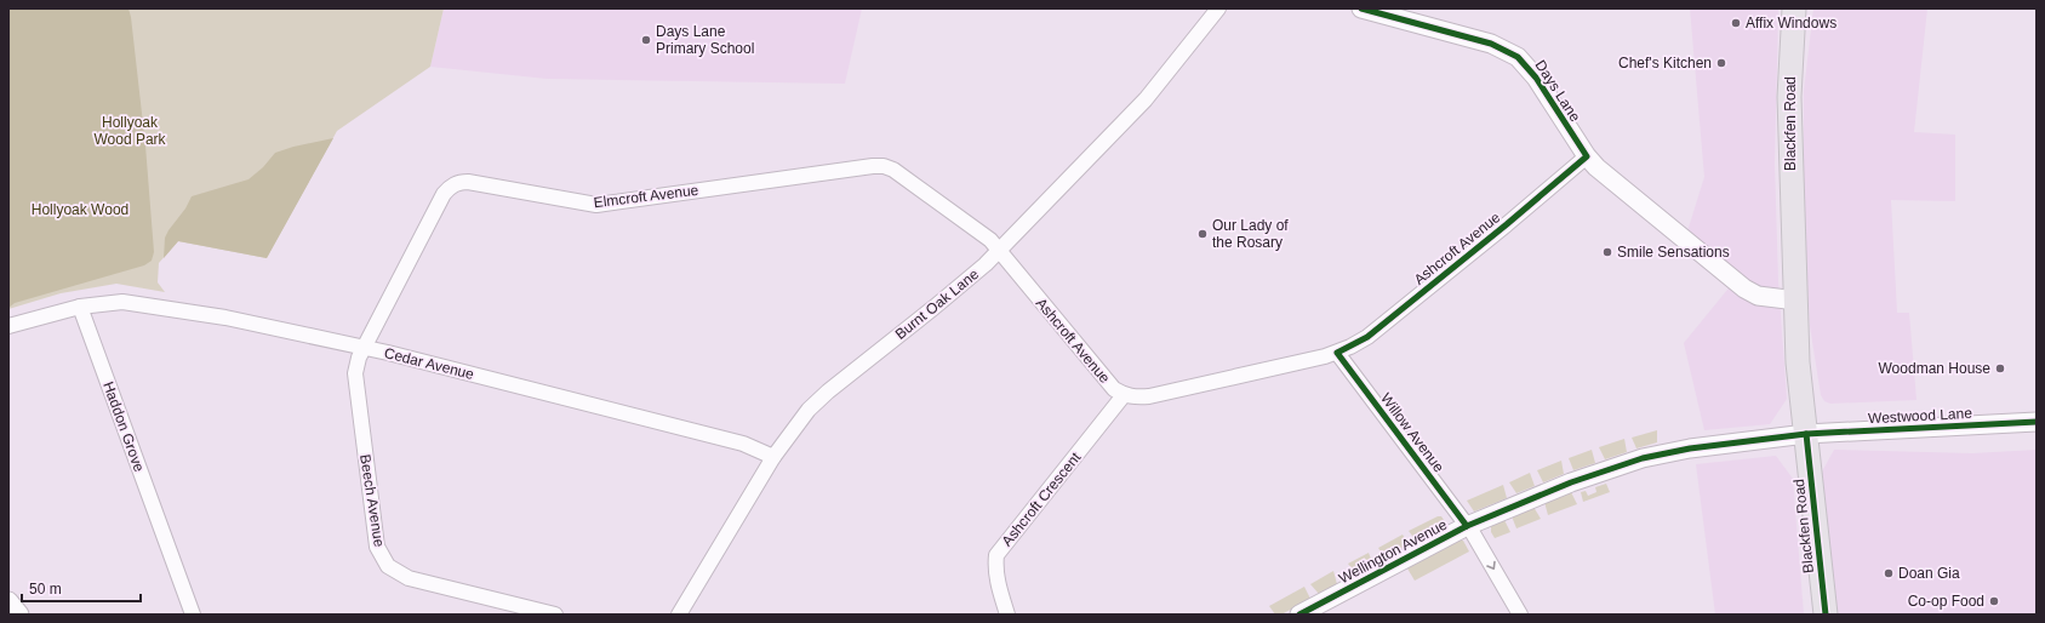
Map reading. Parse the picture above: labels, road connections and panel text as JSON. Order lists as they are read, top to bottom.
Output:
{
  "streets": {
    "main road": ["Blackfen Road"],
    "street": [
      "Days Lane",
      "Elmcroft Avenue",
      "Ashcroft Avenue",
      "Burnt Oak Lane",
      "Cedar Avenue",
      "Westwood Lane",
      "Haddon Grove",
      "Willow Avenue",
      "Ashcroft Crescent",
      "Beech Avenue",
      "Wellington Avenue"
    ]
  },
  "crossings": [
    ["Days Lane", "Blackfen Road"],
    ["Days Lane", "Ashcroft Avenue"],
    ["Blackfen Road", "Westwood Lane"],
    ["Blackfen Road", "Wellington Avenue"],
    ["Elmcroft Avenue", "Ashcroft Avenue"],
    ["Elmcroft Avenue", "Burnt Oak Lane"],
    ["Elmcroft Avenue", "Cedar Avenue"],
    ["Elmcroft Avenue", "Beech Avenue"],
    ["Ashcroft Avenue", "Burnt Oak Lane"],
    ["Ashcroft Avenue", "Willow Avenue"],
    ["Ashcroft Avenue", "Ashcroft Crescent"],
    ["Burnt Oak Lane", "Cedar Avenue"],
    ["Cedar Avenue", "Haddon Grove"],
    ["Cedar Avenue", "Beech Avenue"],
    ["Westwood Lane", "Wellington Avenue"],
    ["Willow Avenue", "Wellington Avenue"]
  ],
  "parks": ["Hollyoak Wood Park", "Hollyoak Wood"],
  "places": [
    "Affix Windows",
    "Days Lane Primary School",
    "Chef's Kitchen",
    "Our Lady of the Rosary",
    "Smile Sensations",
    "Woodman House",
    "Doan Gia",
    "Co-op Food"
  ],
  "scale_bar": "50 m"
}
